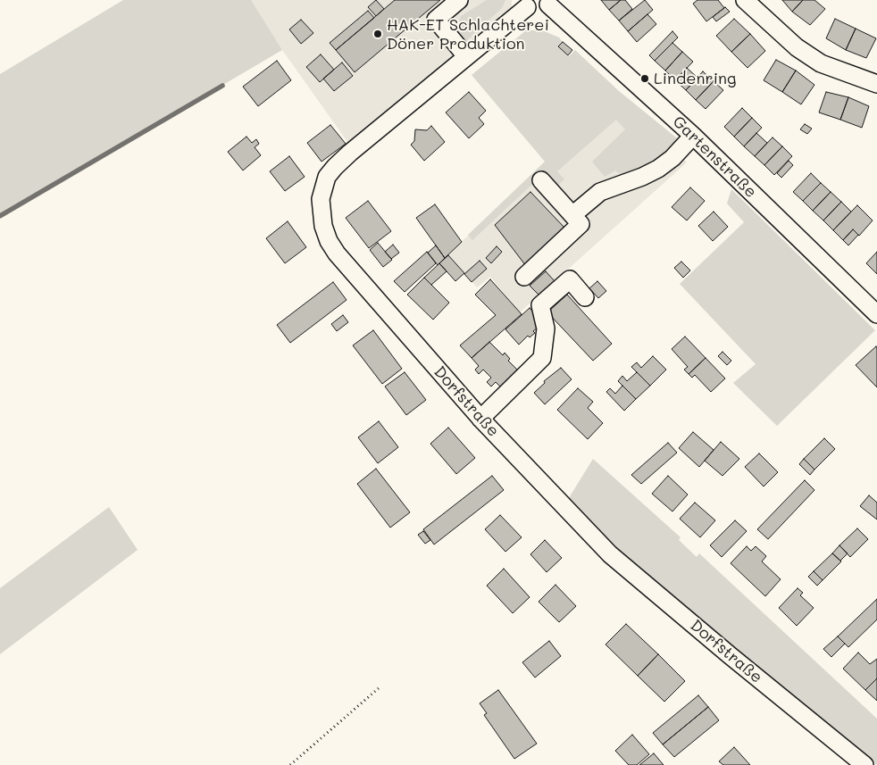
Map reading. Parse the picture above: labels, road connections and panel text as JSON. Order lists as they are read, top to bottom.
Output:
{
  "streets": {
    "street": ["Gartenstraße", "Dorfstraße"]
  },
  "places": ["HAK-ET Schlachterei Döner Produktion", "Lindenring"]
}
